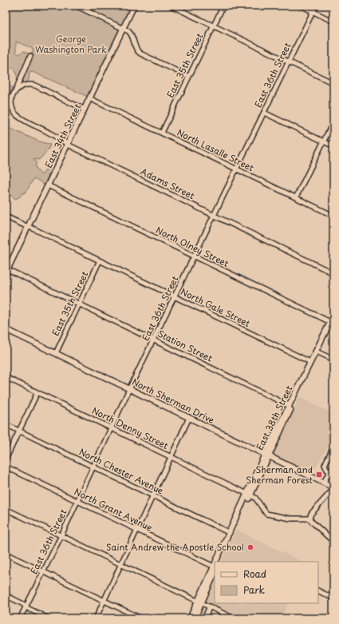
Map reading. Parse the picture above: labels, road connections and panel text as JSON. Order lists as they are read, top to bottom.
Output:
{
  "streets": {
    "main road": ["East 34th Street", "North Sherman Drive", "East 38th Street"],
    "street": [
      "East 35th Street",
      "East 36th Street",
      "North Lasalle Street",
      "Adams Street",
      "North Olney Street",
      "North Gale Street",
      "Station Street",
      "North Denny Street",
      "North Chester Avenue",
      "North Grant Avenue"
    ]
  },
  "crossings": [
    ["East 35th Street", "North Lasalle Street"],
    ["East 35th Street", "North Gale Street"],
    ["East 35th Street", "Station Street"],
    ["East 35th Street", "North Sherman Drive"],
    ["East 36th Street", "North Lasalle Street"],
    ["East 36th Street", "Adams Street"],
    ["East 36th Street", "North Olney Street"],
    ["East 36th Street", "North Gale Street"],
    ["East 36th Street", "Station Street"],
    ["East 36th Street", "North Sherman Drive"],
    ["East 36th Street", "North Denny Street"],
    ["East 36th Street", "North Chester Avenue"],
    ["East 36th Street", "North Grant Avenue"],
    ["East 34th Street", "North Lasalle Street"],
    ["East 34th Street", "Adams Street"],
    ["East 34th Street", "North Olney Street"],
    ["East 34th Street", "North Gale Street"],
    ["East 34th Street", "Station Street"],
    ["North Olney Street", "East 38th Street"],
    ["North Gale Street", "East 38th Street"],
    ["Station Street", "East 38th Street"],
    ["North Sherman Drive", "East 38th Street"],
    ["East 38th Street", "North Denny Street"],
    ["East 38th Street", "North Chester Avenue"]
  ],
  "parks": ["George Washington Park"],
  "places": {
    "transit": ["Sherman and Sherman Forest"],
    "other": ["Saint Andrew the Apostle School"]
  },
  "legend": ["Road", "Park"]
}
